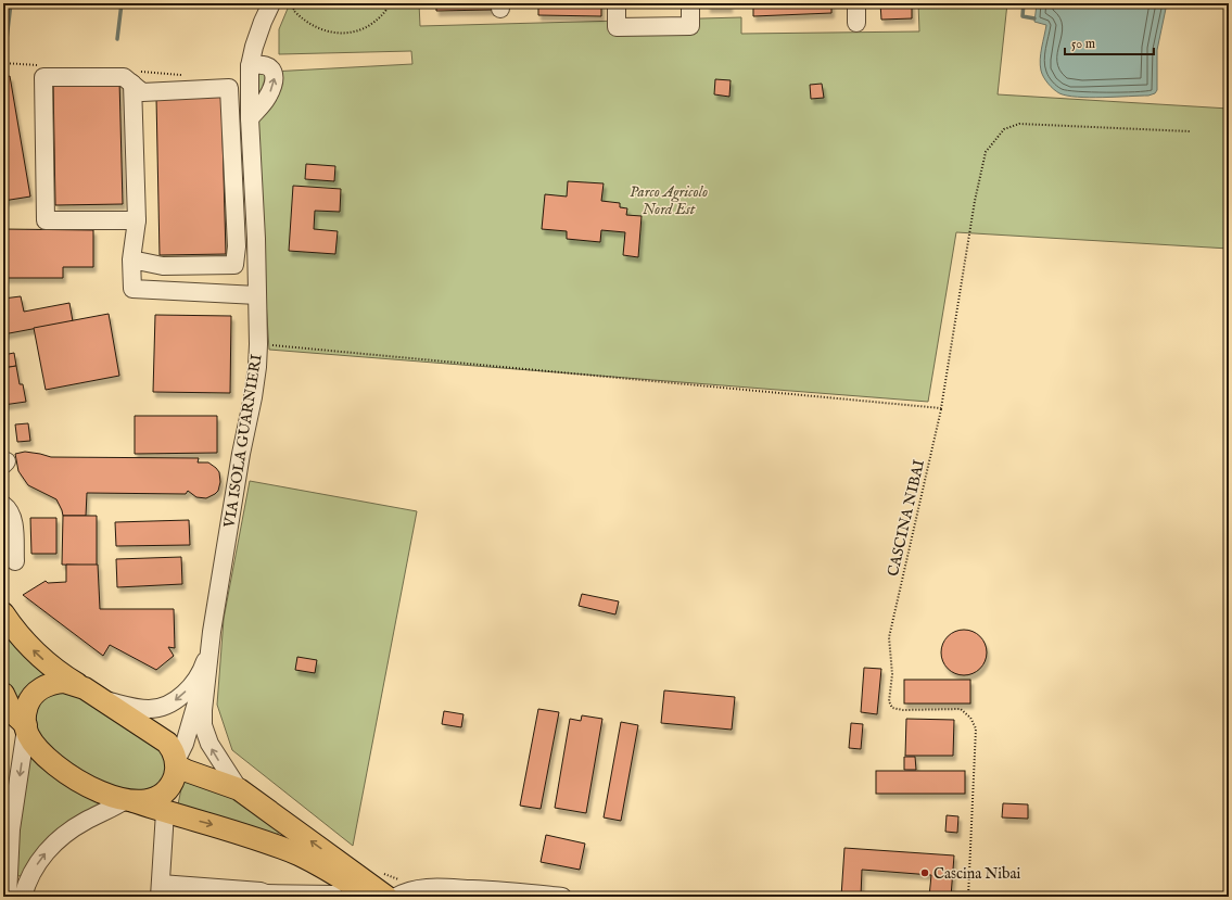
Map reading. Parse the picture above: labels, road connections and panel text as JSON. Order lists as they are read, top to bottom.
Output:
{
  "streets": {
    "street": ["VIA ISOLA GUARNIERI"],
    "path": ["CASCINA NIBAI"]
  },
  "parks": ["Parco Agricolo Nord Est"],
  "places": ["Cascina Nibai"],
  "scale_bar": "50 m"
}
